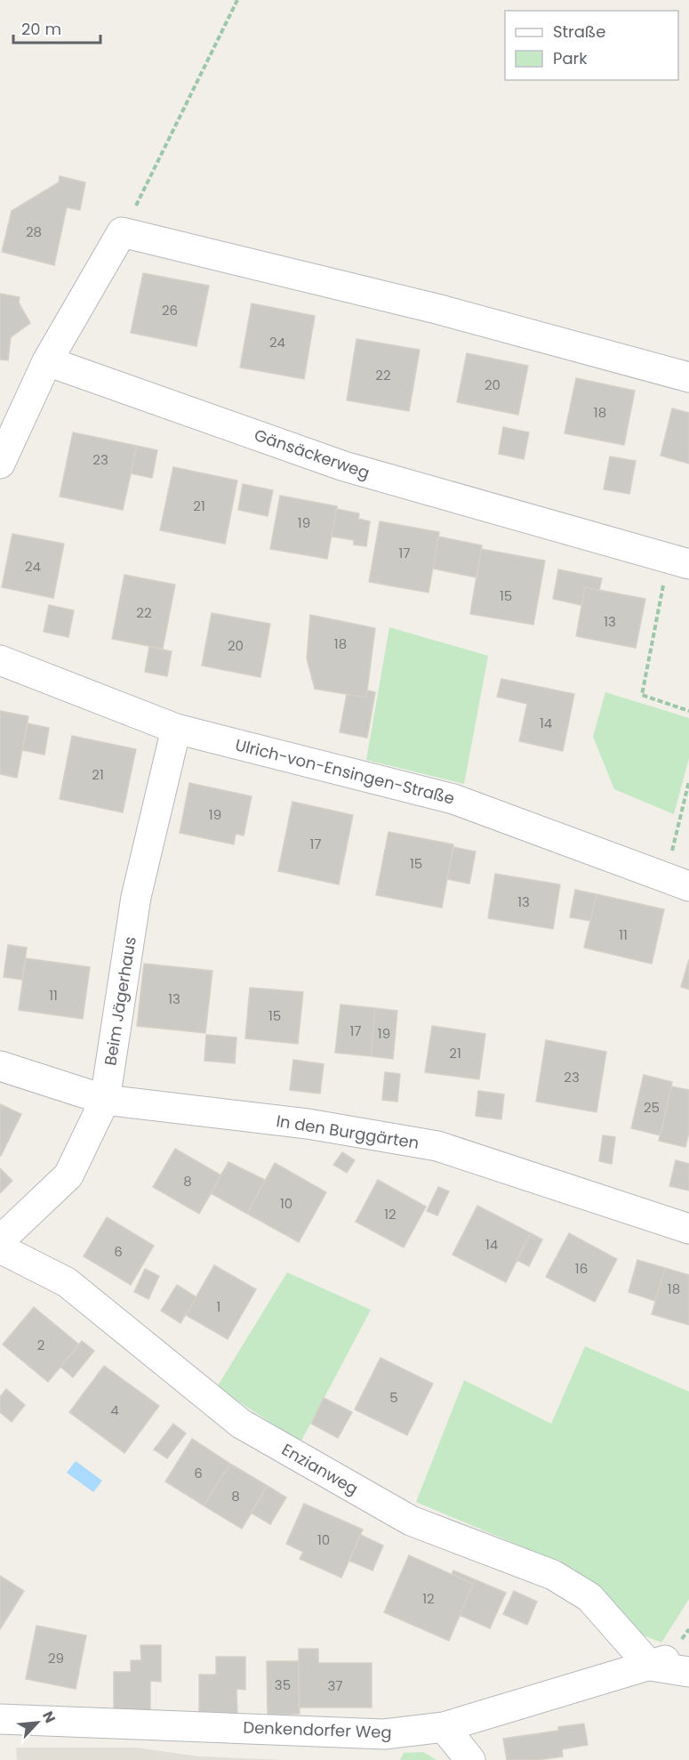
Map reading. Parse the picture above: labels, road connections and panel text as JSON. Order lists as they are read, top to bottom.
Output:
{
  "streets": {
    "street": [
      "Gänsäckerweg",
      "Ulrich-von-Ensingen-Straße",
      "Beim Jägerhaus",
      "In den Burggärten",
      "Enzianweg",
      "Denkendorfer Weg"
    ]
  },
  "crossings": [
    ["Ulrich-von-Ensingen-Straße", "Beim Jägerhaus"],
    ["Beim Jägerhaus", "In den Burggärten"],
    ["Enzianweg", "Denkendorfer Weg"]
  ],
  "house_numbers": [
    "28",
    "26",
    "24",
    "22",
    "20",
    "18",
    "23",
    "21",
    "19",
    "17",
    "24",
    "15",
    "22",
    "13",
    "18",
    "20",
    "14",
    "21",
    "19",
    "17",
    "15",
    "13",
    "11",
    "11",
    "13",
    "15",
    "17",
    "19",
    "21",
    "23",
    "25",
    "8",
    "10",
    "12",
    "14",
    "6",
    "16",
    "18",
    "1",
    "2",
    "5",
    "4",
    "6",
    "8",
    "10",
    "12",
    "29",
    "35",
    "37"
  ],
  "legend": ["Straße", "Park"],
  "scale_bar": "20 m",
  "north": "top right"
}
